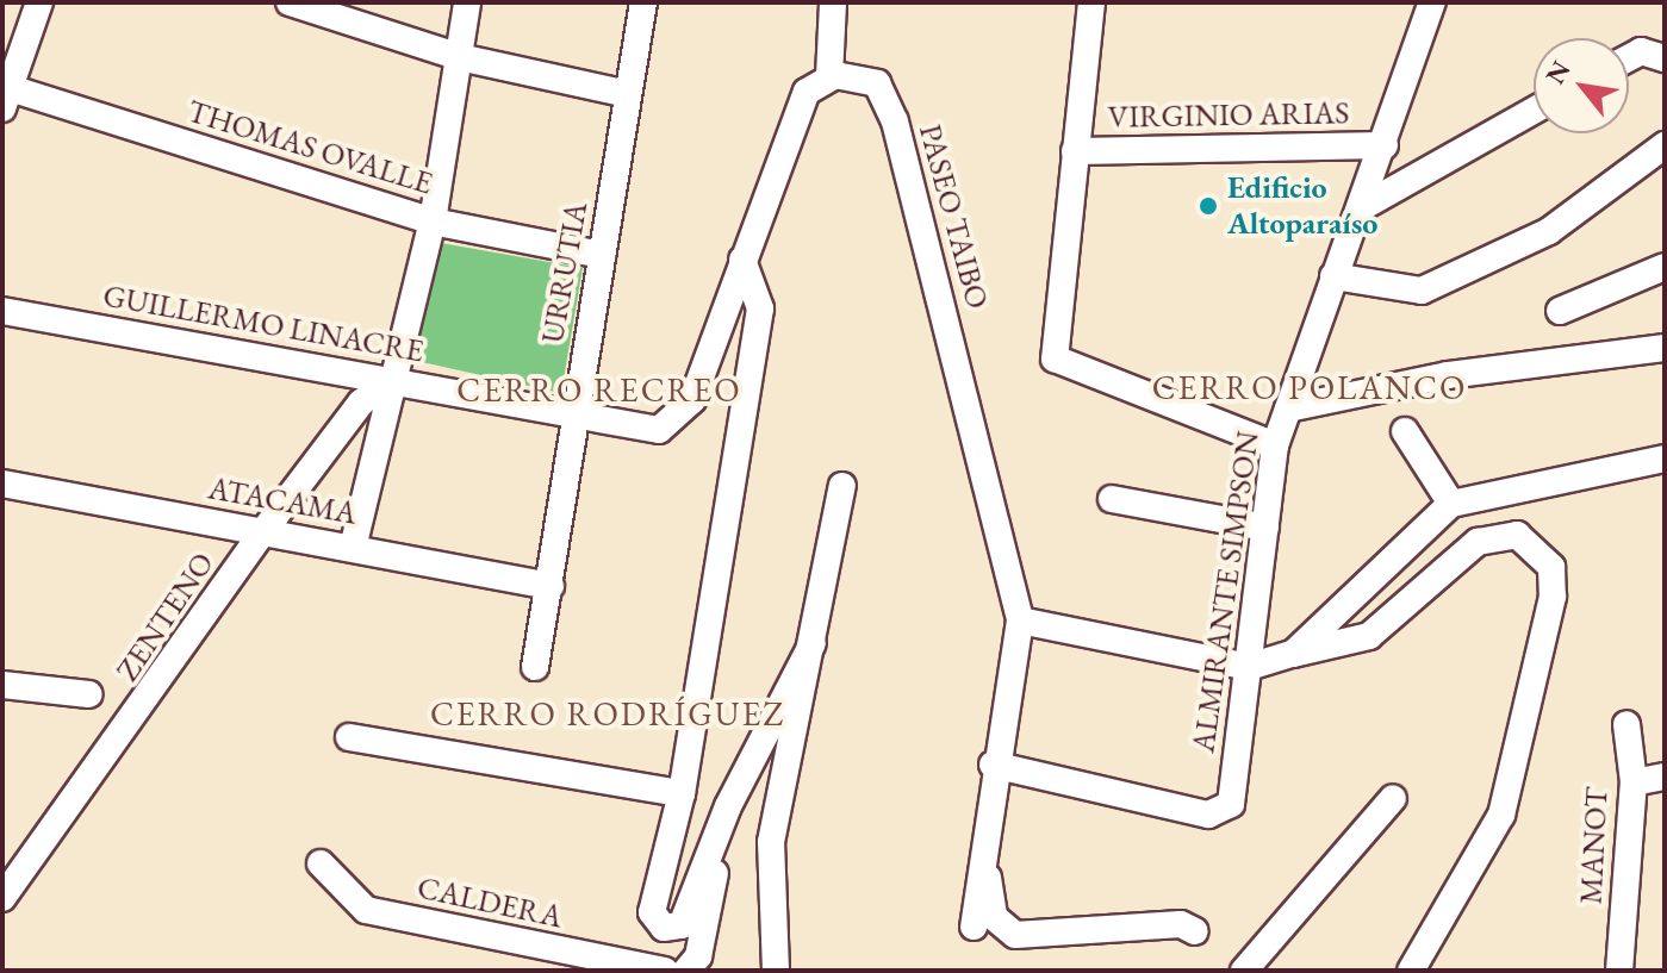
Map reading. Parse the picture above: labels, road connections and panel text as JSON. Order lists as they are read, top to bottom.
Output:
{
  "streets": {
    "street": [
      "VIRGINIO ARIAS",
      "THOMAS OVALLE",
      "PASEO TAIBO",
      "URRUTIA",
      "GUILLERMO LINACRE",
      "ATACAMA",
      "ALMIRANTE SIMPSON",
      "ZENTENO",
      "MANOT",
      "CALDERA"
    ]
  },
  "crossings": [
    ["VIRGINIO ARIAS", "ALMIRANTE SIMPSON"],
    ["THOMAS OVALLE", "URRUTIA"],
    ["URRUTIA", "GUILLERMO LINACRE"],
    ["URRUTIA", "ATACAMA"],
    ["GUILLERMO LINACRE", "ZENTENO"],
    ["ATACAMA", "ZENTENO"]
  ],
  "districts": ["CERRO POLANCO", "CERRO RECREO", "CERRO RODRÍGUEZ"],
  "places": ["Edificio Altoparaíso"],
  "north": "top left"
}
